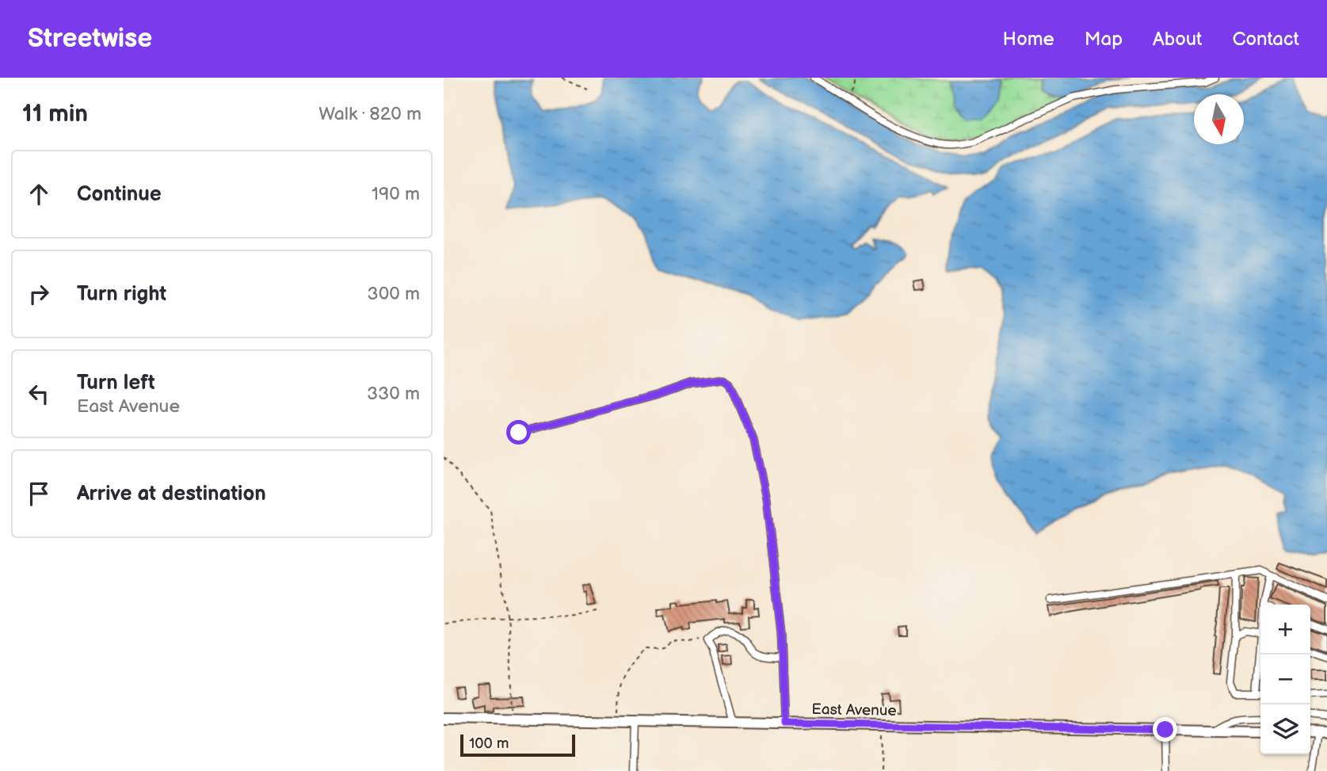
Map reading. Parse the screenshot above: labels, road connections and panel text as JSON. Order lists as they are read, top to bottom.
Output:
{
  "streets": {
    "main road": ["East Avenue"]
  },
  "scale_bar": "100 m",
  "north": "bottom",
  "page": {
    "header": "Streetwise",
    "nav": [
      "Home",
      "Map",
      "About",
      "Contact"
    ],
    "heading": ["11 min", "Walk · 820 m"],
    "list": [
      ["Continue", "190 m"],
      ["Turn right", "300 m"],
      ["Turn left", "East Avenue", "330 m"],
      "Arrive at destination"
    ],
    "map_buttons": ["+", "−"],
    "scale": "100 m"
  }
}
